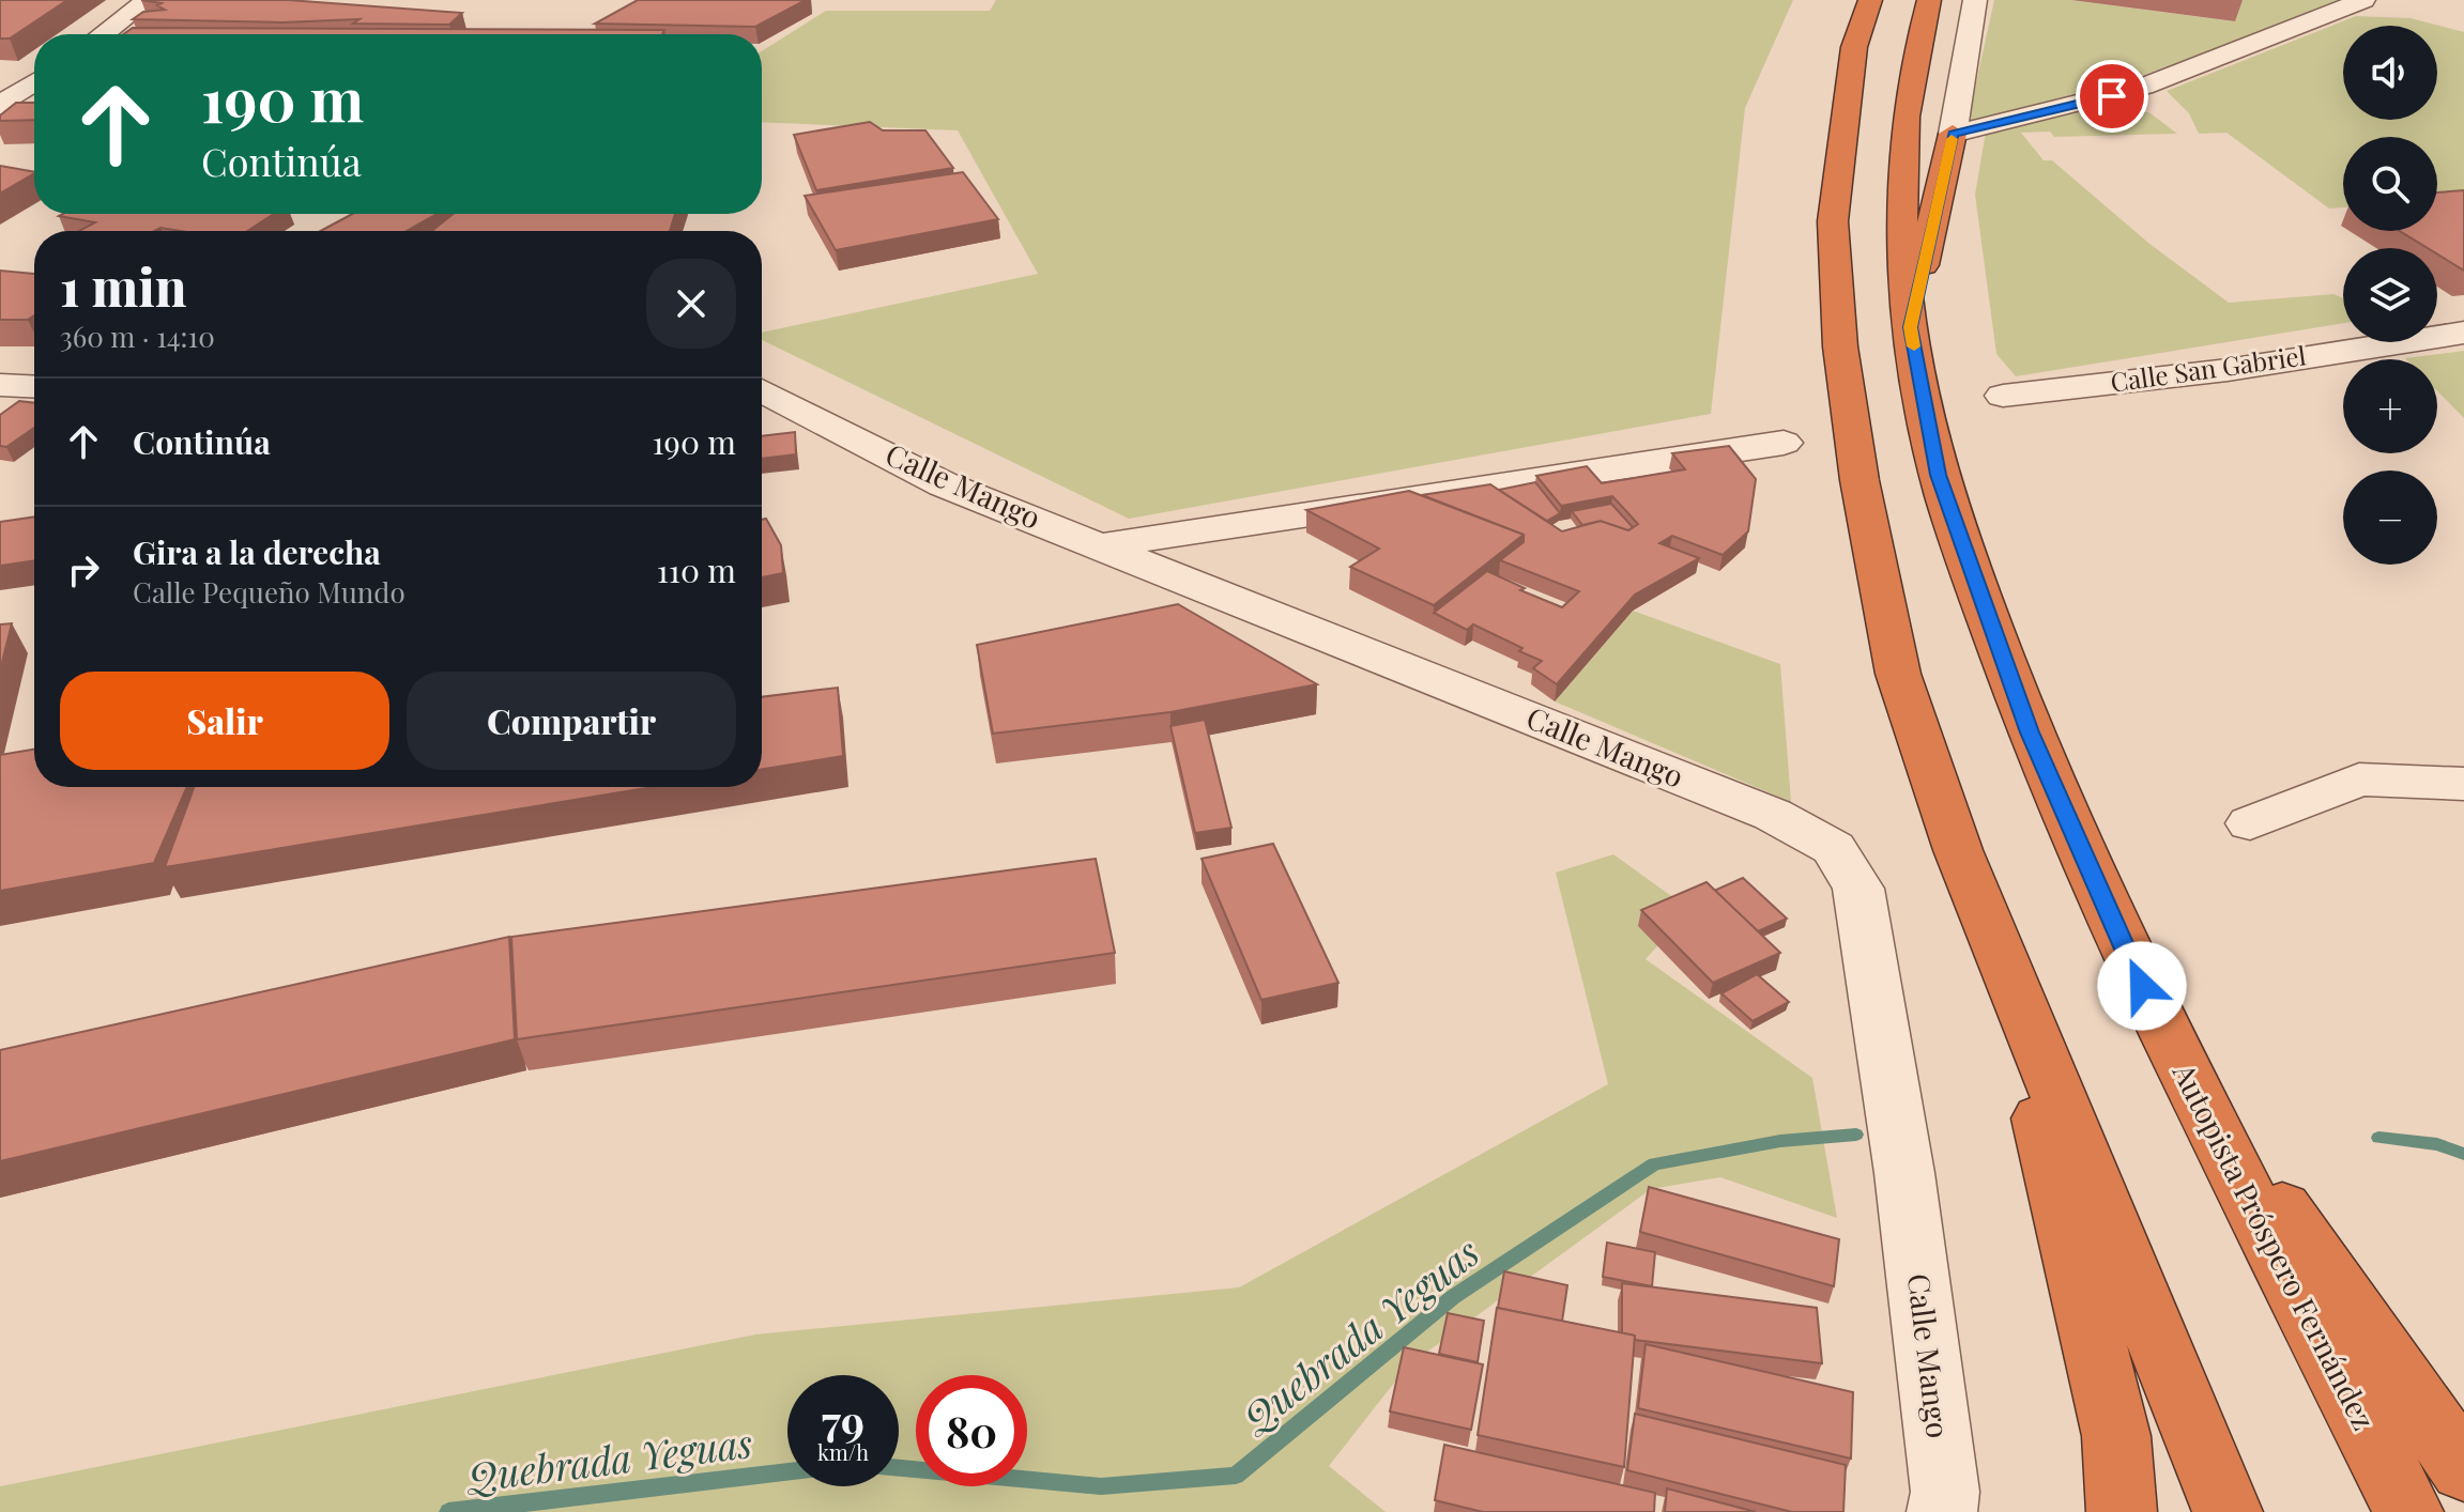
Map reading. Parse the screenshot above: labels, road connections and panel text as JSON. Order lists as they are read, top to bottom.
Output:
{
  "streets": {
    "highway": ["Autopista Próspero Fernández"],
    "street": ["Calle San Gabriel", "Calle Mango"]
  },
  "water": ["Quebrada Yeguas"],
  "page": {
    "map_buttons": ["+", "−"],
    "turn": ["190 m", "Continúa"],
    "heading": ["1 min", "360 m · 14:10"],
    "list": [
      {
        "name": "Continúa",
        "value": "190 m"
      },
      {
        "name": "Gira a la derecha",
        "note": "Calle Pequeño Mundo",
        "value": "110 m"
      }
    ],
    "buttons": ["Salir", "Compartir"],
    "speed": "79 km/h",
    "limit": "80"
  }
}
